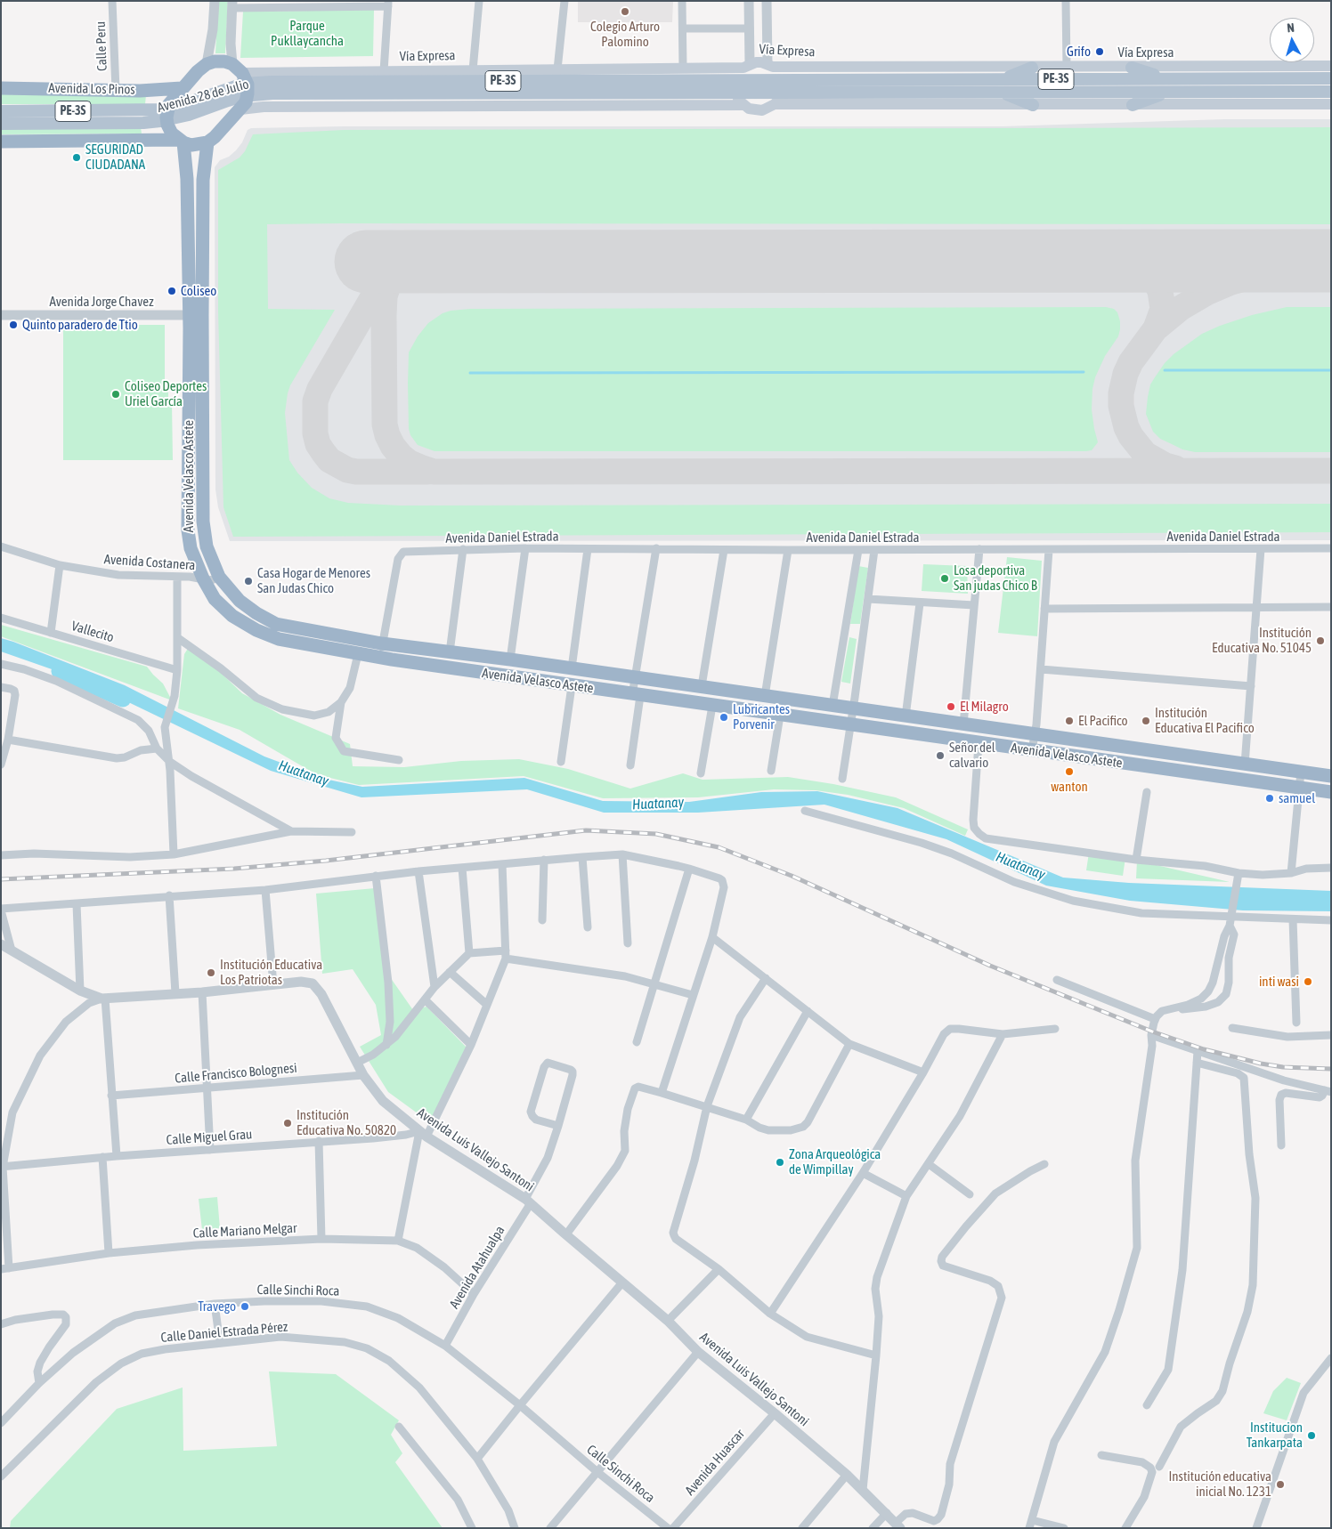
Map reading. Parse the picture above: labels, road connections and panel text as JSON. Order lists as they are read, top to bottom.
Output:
{
  "streets": {
    "highway": ["Avenida Los Pinos", "Avenida Velasco Astete"],
    "main road": ["Vía Expresa", "PE-3S", "Avenida 28 de Julio"],
    "street": [
      "Calle Peru",
      "Avenida Jorge Chavez",
      "Avenida Daniel Estrada",
      "Avenida Costanera",
      "Vallecito",
      "Calle Francisco Bolognesi",
      "Calle Miguel Grau",
      "Avenida Luis Vallejo Santoni",
      "Calle Mariano Melgar",
      "Avenida Atahualpa",
      "Calle Sinchi Roca",
      "Calle Daniel Estrada Pérez",
      "Avenida Huascar"
    ]
  },
  "crossings": [
    ["Calle Peru", "Avenida Los Pinos"],
    ["Vía Expresa", "PE-3S"],
    ["Vía Expresa", "Avenida Los Pinos"],
    ["Vía Expresa", "Avenida 28 de Julio"],
    ["Vía Expresa", "Avenida Velasco Astete"],
    ["PE-3S", "Avenida Los Pinos"],
    ["PE-3S", "Avenida 28 de Julio"],
    ["PE-3S", "Avenida Velasco Astete"],
    ["Avenida Los Pinos", "Avenida Velasco Astete"],
    ["Avenida Jorge Chavez", "Avenida Velasco Astete"],
    ["Avenida Velasco Astete", "Avenida Daniel Estrada"],
    ["Avenida Velasco Astete", "Avenida Costanera"],
    ["Calle Francisco Bolognesi", "Avenida Luis Vallejo Santoni"],
    ["Calle Miguel Grau", "Avenida Luis Vallejo Santoni"],
    ["Avenida Luis Vallejo Santoni", "Avenida Atahualpa"],
    ["Avenida Luis Vallejo Santoni", "Avenida Huascar"],
    ["Calle Mariano Melgar", "Avenida Atahualpa"],
    ["Avenida Atahualpa", "Calle Sinchi Roca"]
  ],
  "water": ["Huatanay"],
  "parks": ["Parque Pukllaycancha"],
  "places": [
    "Colegio Arturo Palomino",
    "Grifo",
    "SEGURIDAD CIUDADANA",
    "Coliseo",
    "Quinto paradero de Ttio",
    "Coliseo Deportes Uriel García",
    "Losa deportiva San judas Chico B",
    "Casa Hogar de Menores San Judas Chico",
    "Institución Educativa No. 51045",
    "El Milagro",
    "Lubricantes Porvenir",
    "El Pacifico",
    "Institución Educativa El Pacifico",
    "Señor del calvario",
    "wanton",
    "samuel",
    "Institución Educativa Los Patriotas",
    "inti wasi",
    "Institución Educativa No. 50820",
    "Zona Arqueológica de Wimpillay",
    "Travego",
    "Institucion Tankarpata",
    "Institución educativa inicial No. 1231"
  ],
  "north": "top"
}
